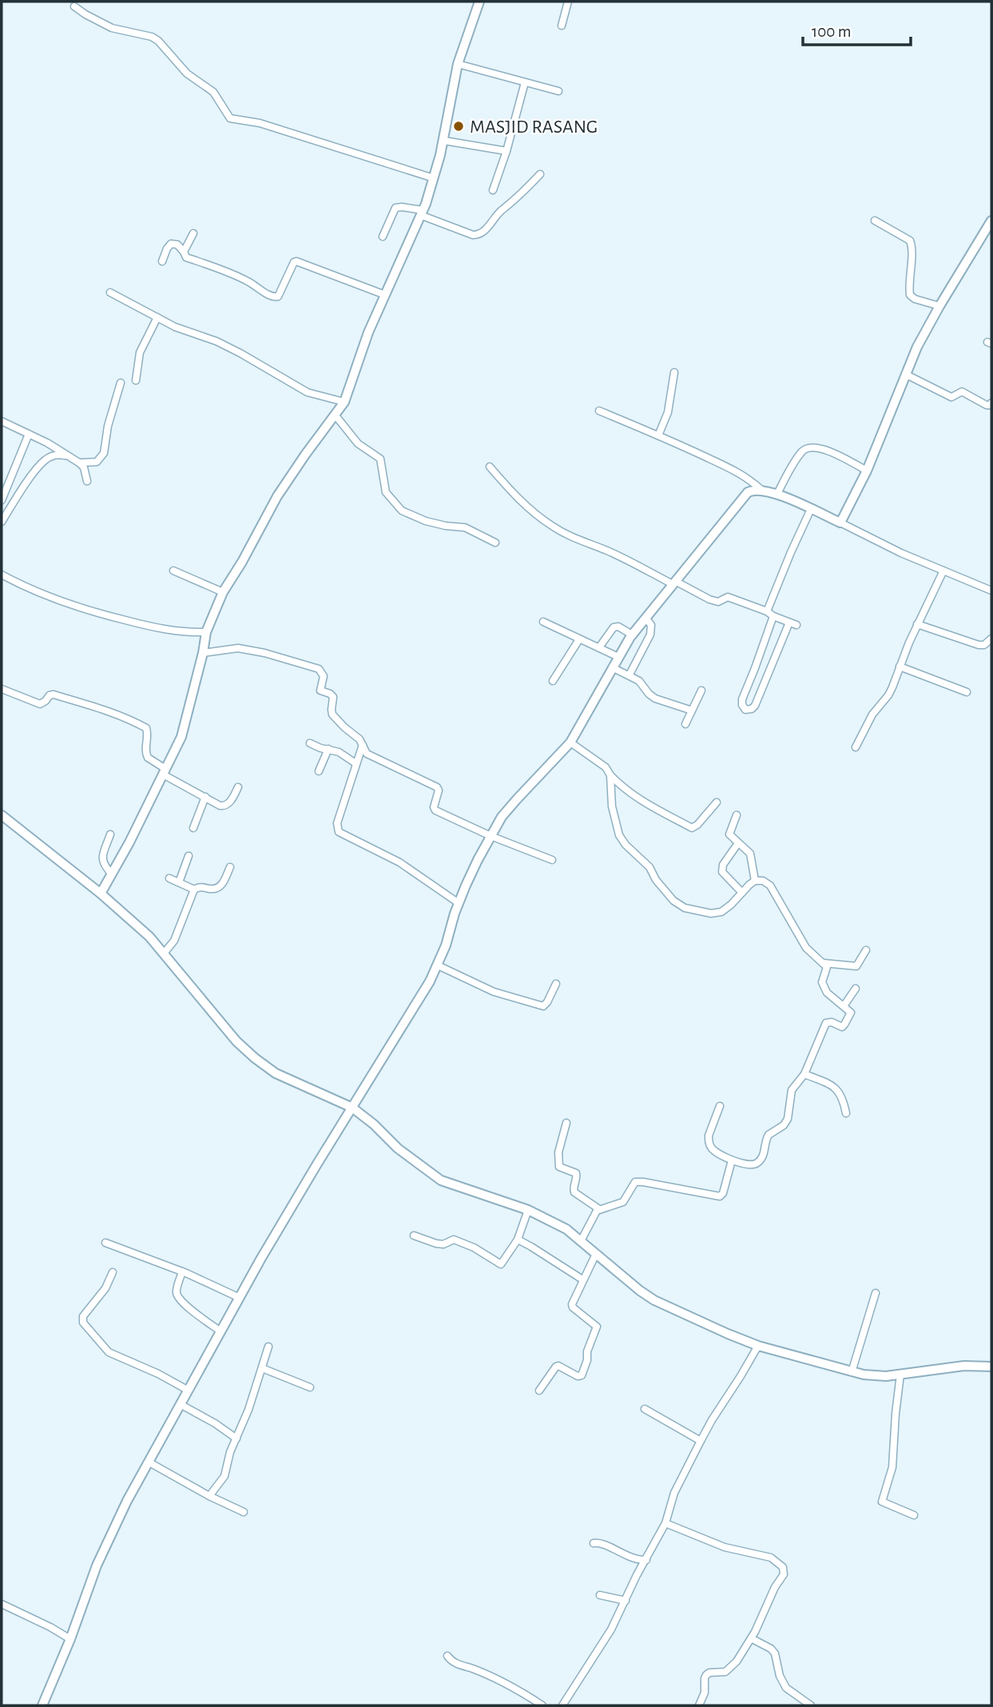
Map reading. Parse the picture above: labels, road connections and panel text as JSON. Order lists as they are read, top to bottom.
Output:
{
  "places": ["MASJID RASANG"],
  "scale_bar": "100 m"
}
